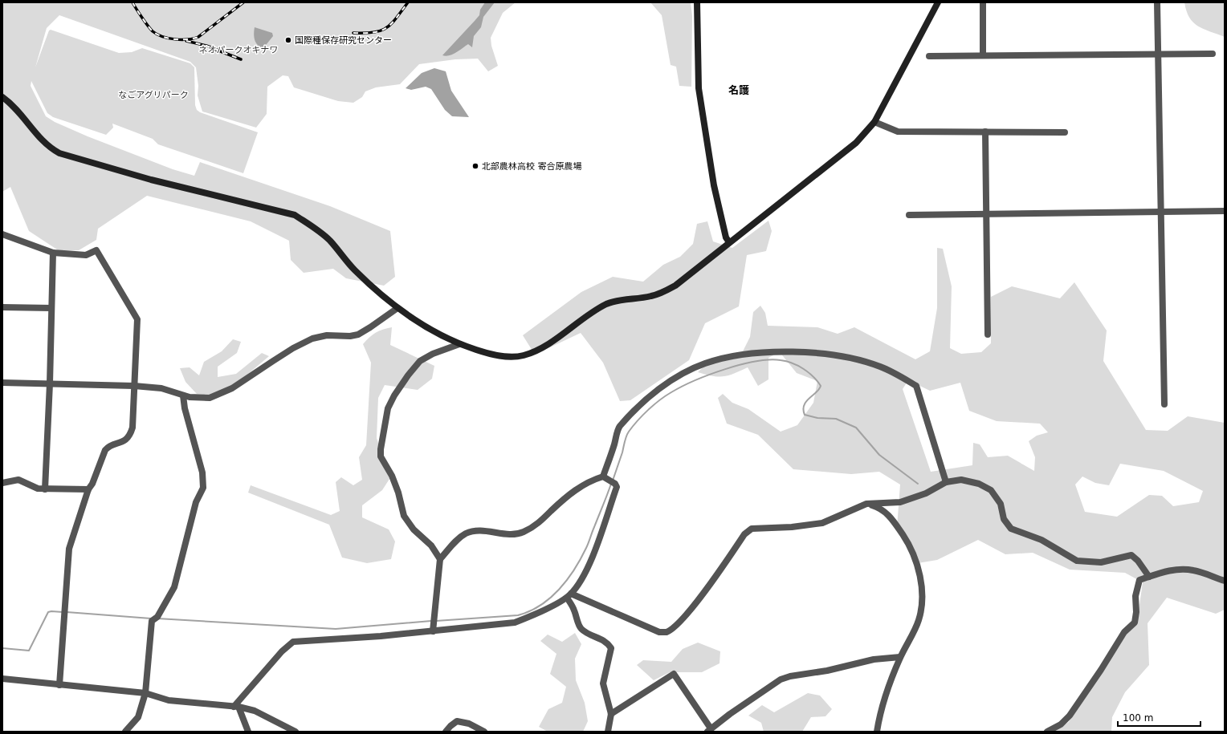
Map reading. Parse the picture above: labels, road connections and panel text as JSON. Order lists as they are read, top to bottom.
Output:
{
  "districts": ["名護"],
  "parks": ["ネオパークオキナワ", "なごアグリパーク"],
  "places": ["国際種保存研究センター", "北部農林高校 寄合原農場"],
  "scale_bar": "100 m"
}
